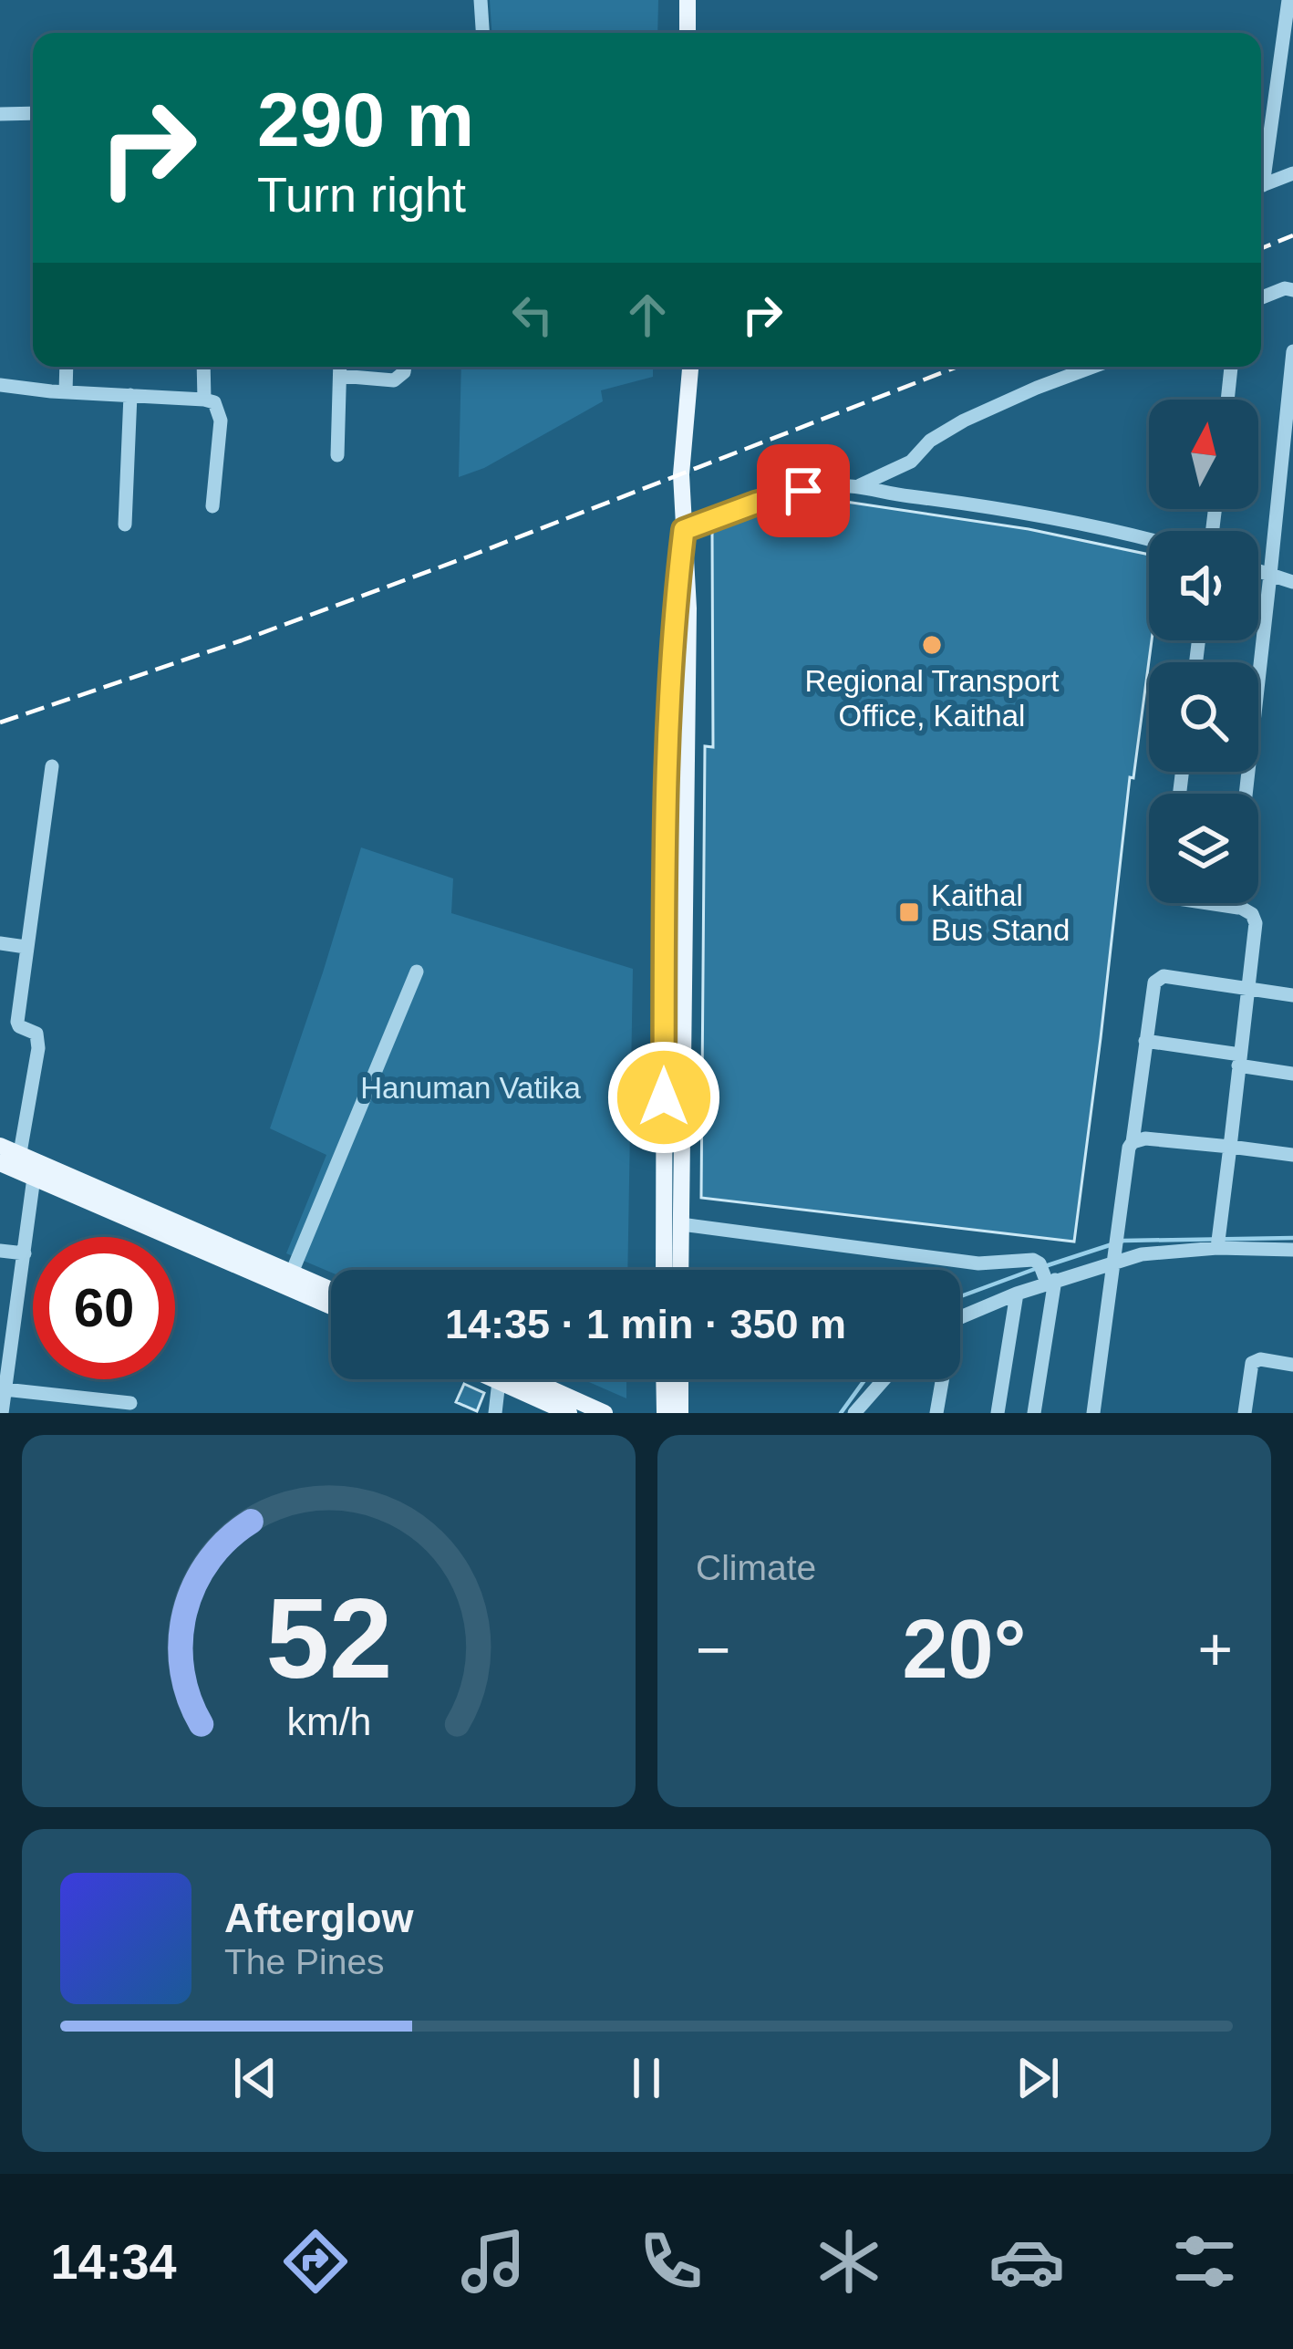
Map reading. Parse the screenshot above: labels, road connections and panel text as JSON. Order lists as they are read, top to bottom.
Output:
{
  "parks": ["Hanuman Vatika"],
  "places": {
    "other": ["Regional Transport Office, Kaithal"],
    "transit": ["Kaithal Bus Stand"]
  },
  "north": "top",
  "page": {
    "turn": ["290 m", "Turn right"],
    "limit": "60",
    "trip": "14:35 · 1 min · 350 m",
    "tile": "Climate",
    "heat": ["−", "20°", "+"],
    "song": ["Afterglow", "The Pines"],
    "tabs": "14:34",
    "gauge": ["52", "km/h"]
  }
}
